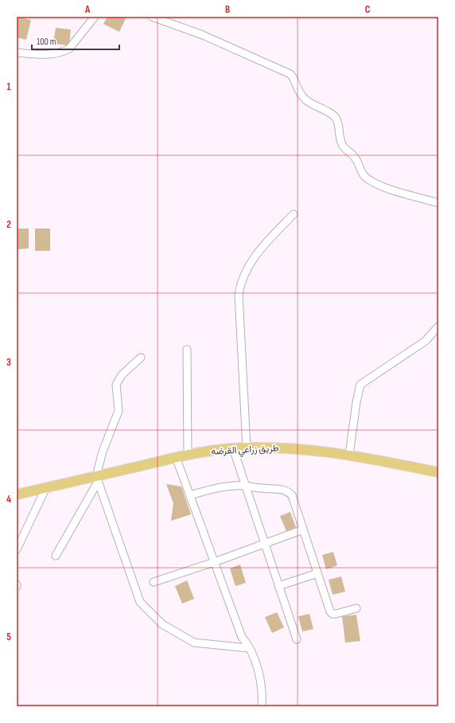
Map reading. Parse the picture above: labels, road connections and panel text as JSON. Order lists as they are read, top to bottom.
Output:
{
  "streets": {
    "main road": ["طريق زراعي القرضه"]
  },
  "scale_bar": "100 m",
  "grid": {
    "columns": ["A", "B", "C"],
    "rows": [
      "1",
      "2",
      "3",
      "4",
      "5"
    ]
  }
}
